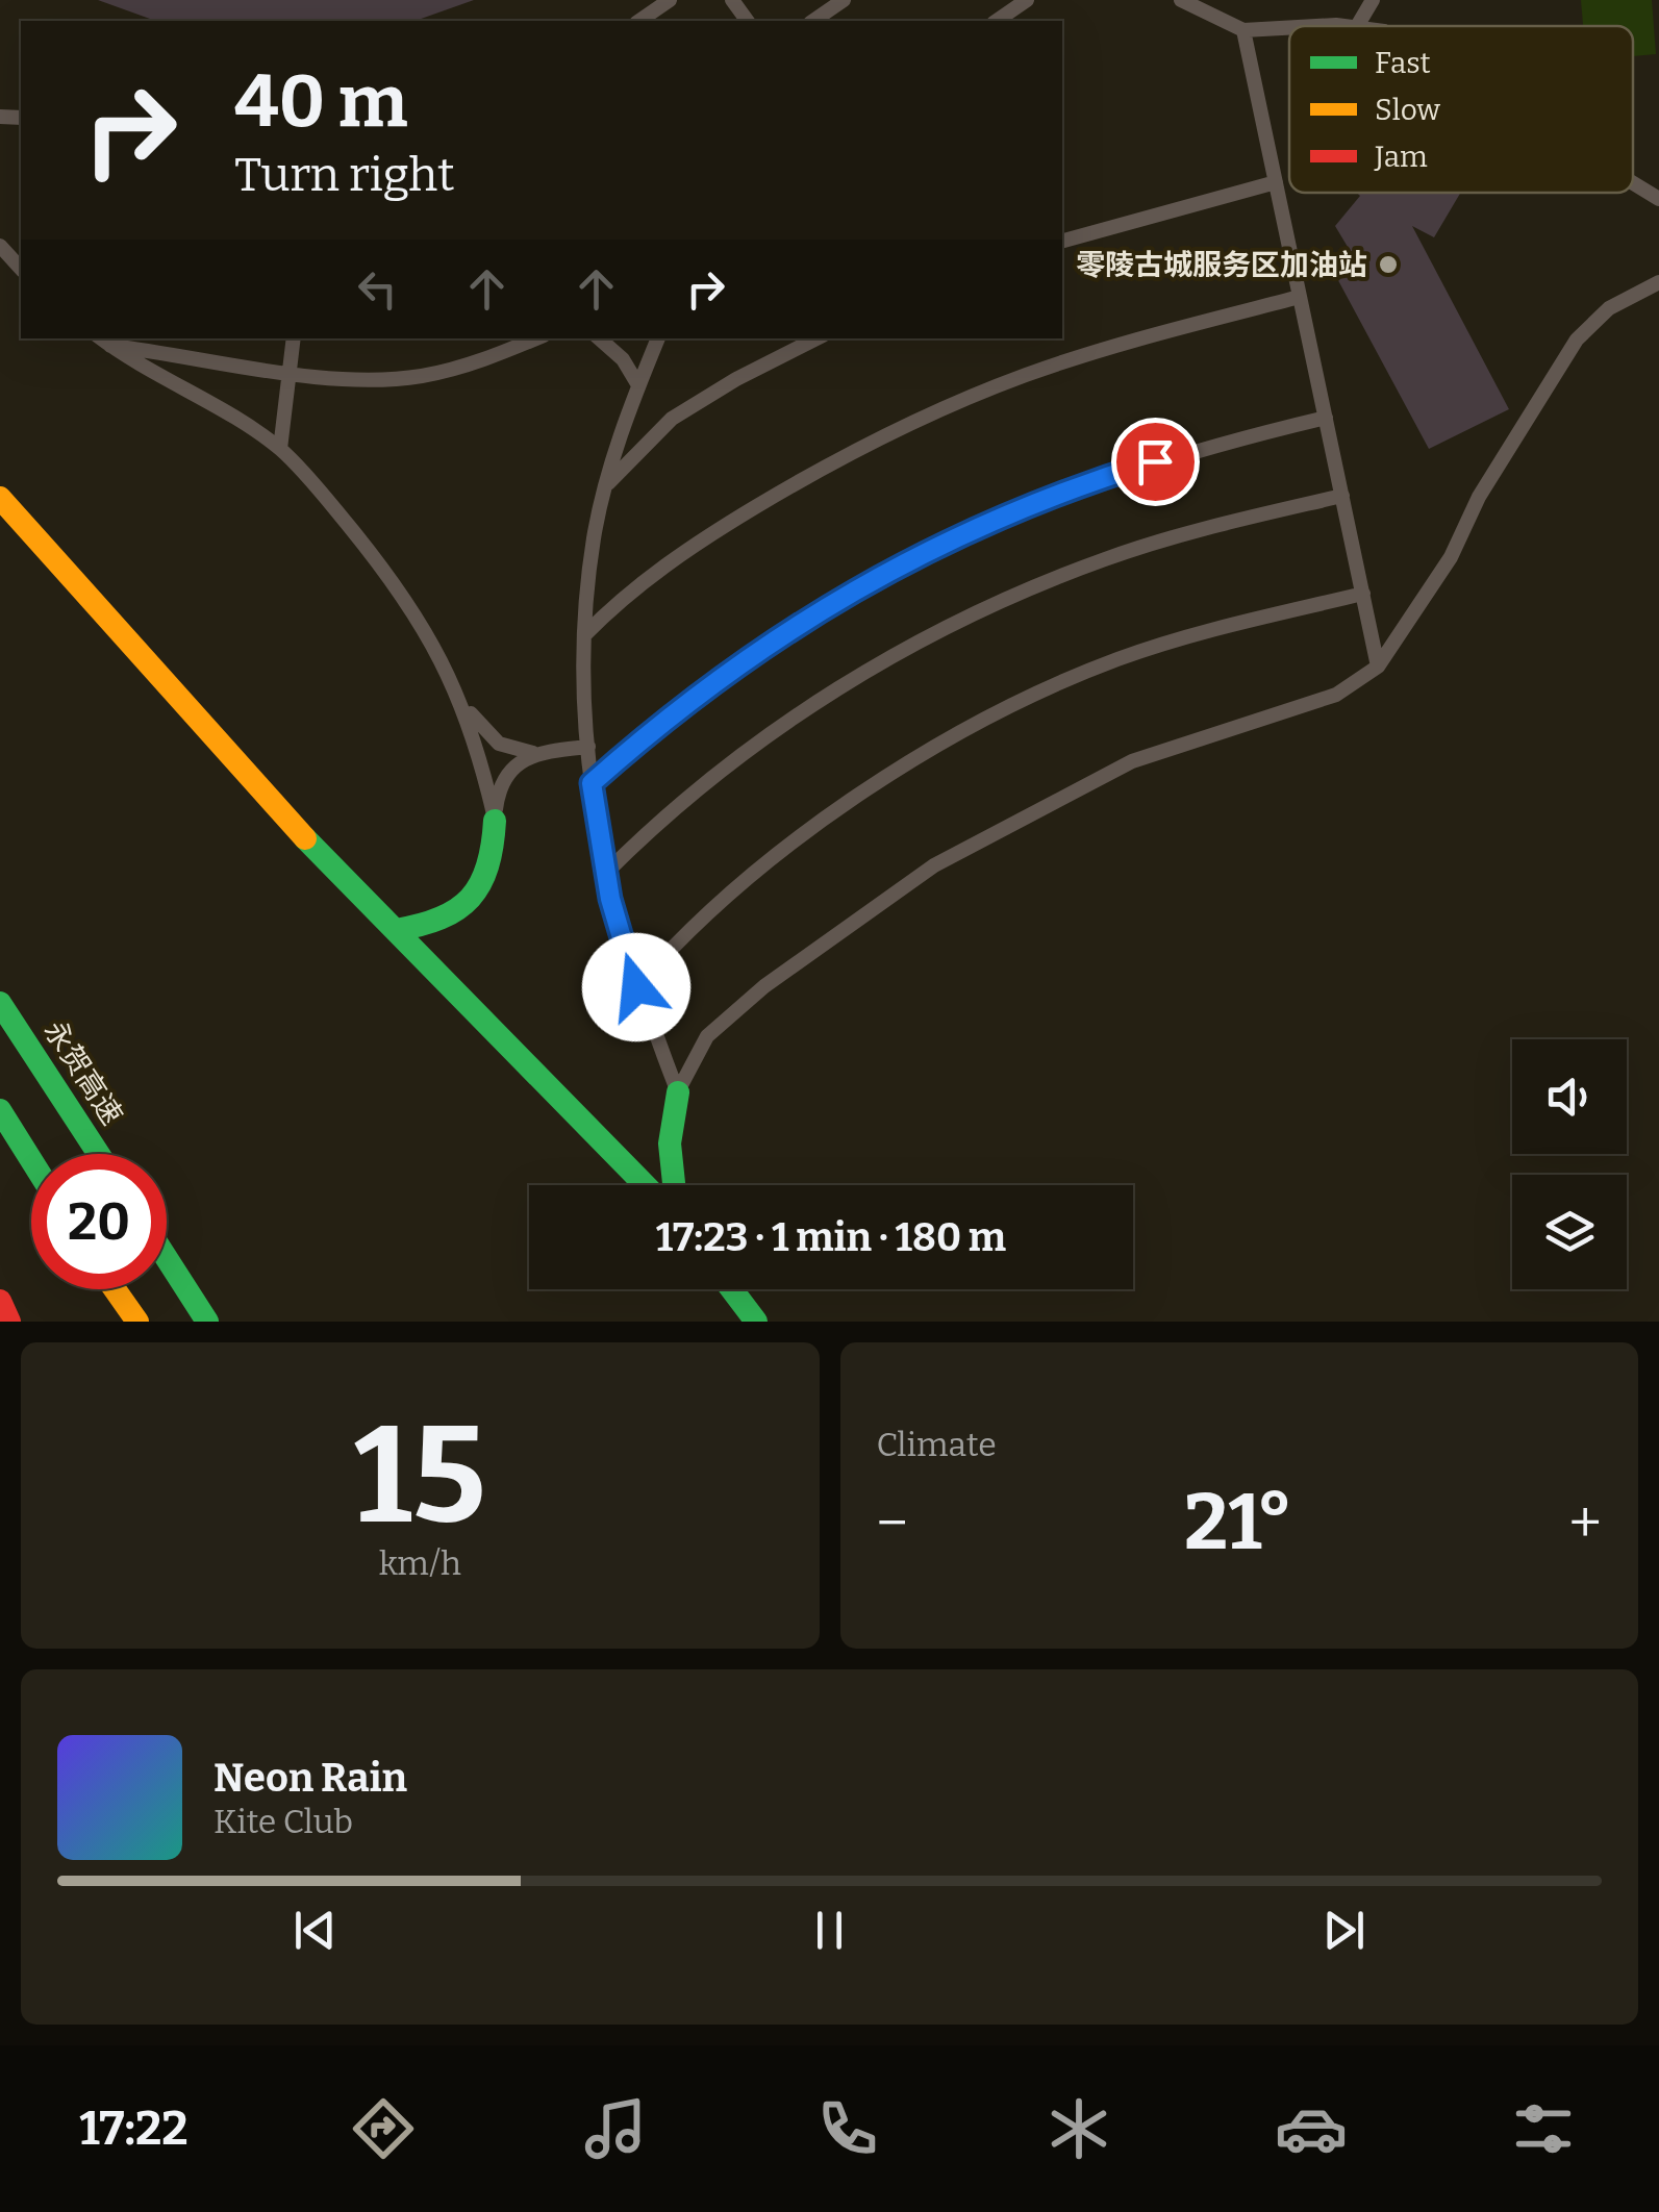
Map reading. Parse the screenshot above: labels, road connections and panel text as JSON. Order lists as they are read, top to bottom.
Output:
{
  "streets": {
    "highway": ["永贺高速"]
  },
  "places": ["零陵古城服务区加油站"],
  "legend": ["Fast", "Slow", "Jam"],
  "page": {
    "turn": ["40 m", "Turn right"],
    "limit": "20",
    "trip": "17:23 · 1 min · 180 m",
    "tile": [
      ["15", "km/h"],
      "Climate"
    ],
    "heat": ["−", "21°", "+"],
    "song": ["Neon Rain", "Kite Club"],
    "tabs": "17:22"
  }
}
